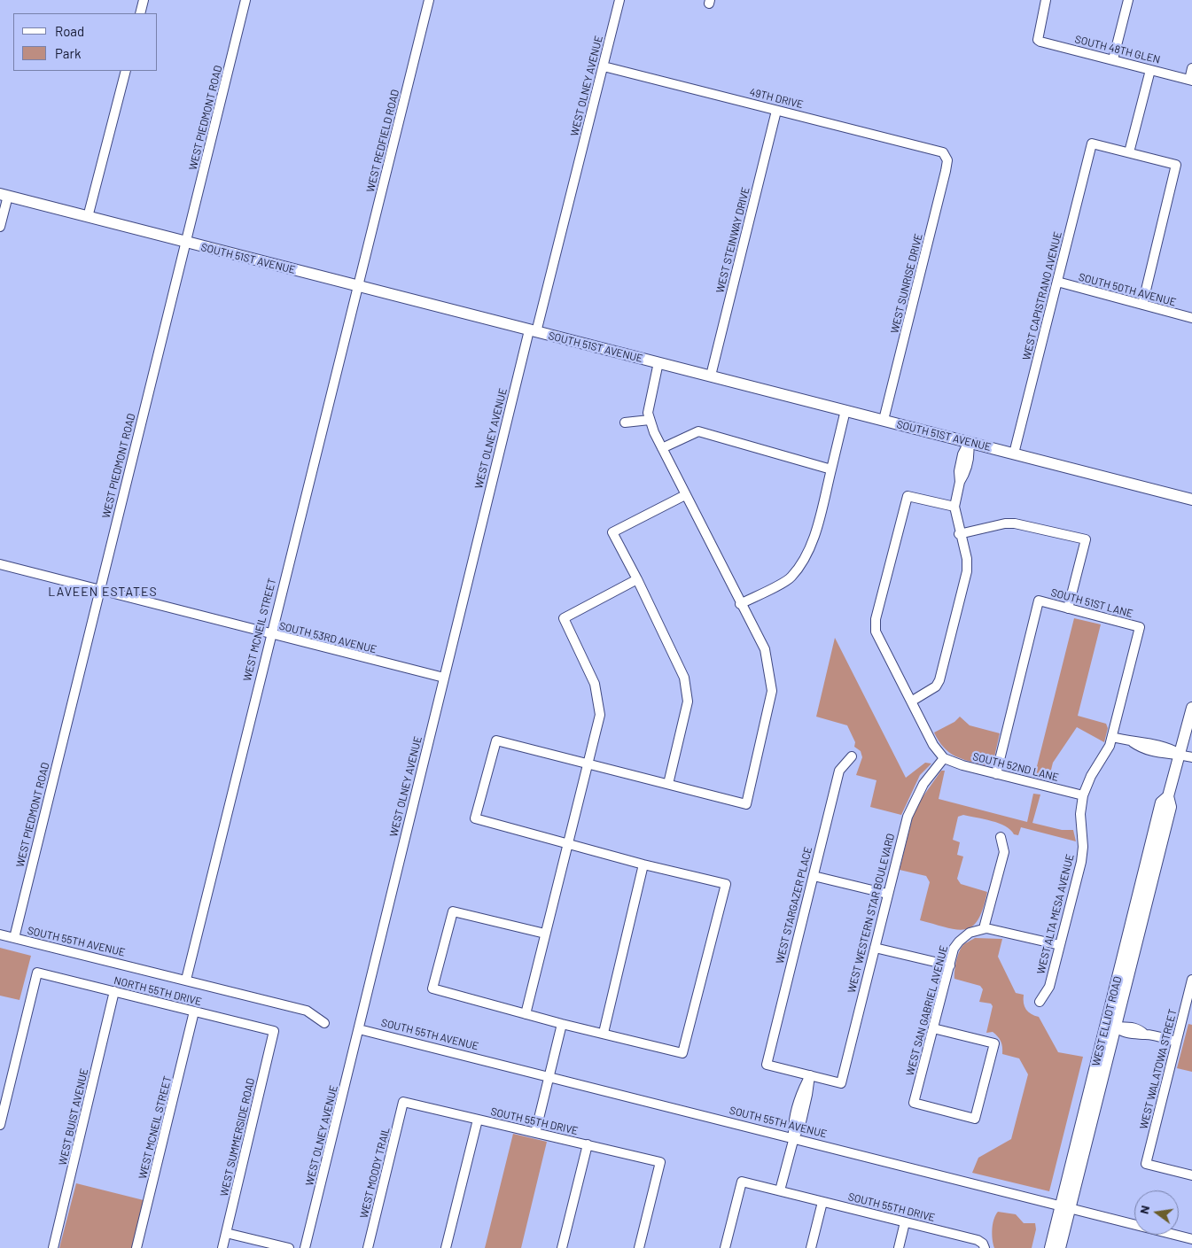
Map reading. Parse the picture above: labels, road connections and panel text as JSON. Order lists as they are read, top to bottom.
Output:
{
  "streets": {
    "main road": ["SOUTH 51ST AVENUE", "WEST ELLIOT ROAD"],
    "street": [
      "SOUTH 48TH GLEN",
      "WEST OLNEY AVENUE",
      "49TH DRIVE",
      "WEST PIEDMONT ROAD",
      "WEST REDFIELD ROAD",
      "WEST STEINWAY DRIVE",
      "WEST SUNRISE DRIVE",
      "SOUTH 50TH AVENUE",
      "WEST CAPISTRANO AVENUE",
      "SOUTH 51ST LANE",
      "WEST MCNEIL STREET",
      "SOUTH 53RD AVENUE",
      "SOUTH 52ND LANE",
      "WEST STARGAZER PLACE",
      "WEST WESTERN STAR BOULEVARD",
      "WEST ALTA MESA AVENUE",
      "SOUTH 55TH AVENUE",
      "NORTH 55TH DRIVE",
      "WEST SAN GABRIEL AVENUE",
      "WEST WALATOWA STREET",
      "WEST BUIST AVENUE",
      "SOUTH 55TH DRIVE",
      "WEST SUMMERSIDE ROAD",
      "WEST MOODY TRAIL"
    ]
  },
  "crossings": [
    ["WEST OLNEY AVENUE", "49TH DRIVE"],
    ["WEST OLNEY AVENUE", "SOUTH 51ST AVENUE"],
    ["WEST OLNEY AVENUE", "SOUTH 53RD AVENUE"],
    ["WEST OLNEY AVENUE", "SOUTH 55TH AVENUE"],
    ["49TH DRIVE", "WEST STEINWAY DRIVE"],
    ["49TH DRIVE", "WEST SUNRISE DRIVE"],
    ["WEST PIEDMONT ROAD", "SOUTH 51ST AVENUE"],
    ["WEST PIEDMONT ROAD", "SOUTH 53RD AVENUE"],
    ["WEST PIEDMONT ROAD", "SOUTH 55TH AVENUE"],
    ["WEST REDFIELD ROAD", "SOUTH 51ST AVENUE"],
    ["WEST REDFIELD ROAD", "WEST MCNEIL STREET"],
    ["WEST STEINWAY DRIVE", "SOUTH 51ST AVENUE"],
    ["SOUTH 51ST AVENUE", "WEST SUNRISE DRIVE"],
    ["SOUTH 51ST AVENUE", "WEST CAPISTRANO AVENUE"],
    ["SOUTH 51ST AVENUE", "WEST MCNEIL STREET"],
    ["SOUTH 50TH AVENUE", "WEST CAPISTRANO AVENUE"],
    ["SOUTH 51ST LANE", "SOUTH 52ND LANE"],
    ["SOUTH 51ST LANE", "WEST ALTA MESA AVENUE"],
    ["WEST MCNEIL STREET", "SOUTH 53RD AVENUE"],
    ["WEST MCNEIL STREET", "SOUTH 55TH AVENUE"],
    ["WEST MCNEIL STREET", "NORTH 55TH DRIVE"],
    ["SOUTH 52ND LANE", "WEST WESTERN STAR BOULEVARD"],
    ["SOUTH 52ND LANE", "WEST ALTA MESA AVENUE"],
    ["WEST STARGAZER PLACE", "WEST WESTERN STAR BOULEVARD"],
    ["SOUTH 55TH AVENUE", "WEST ELLIOT ROAD"],
    ["NORTH 55TH DRIVE", "WEST BUIST AVENUE"],
    ["NORTH 55TH DRIVE", "WEST SUMMERSIDE ROAD"],
    ["SOUTH 55TH DRIVE", "WEST MOODY TRAIL"]
  ],
  "districts": ["LAVEEN ESTATES"],
  "legend": ["Road", "Park"],
  "north": "left"
}
